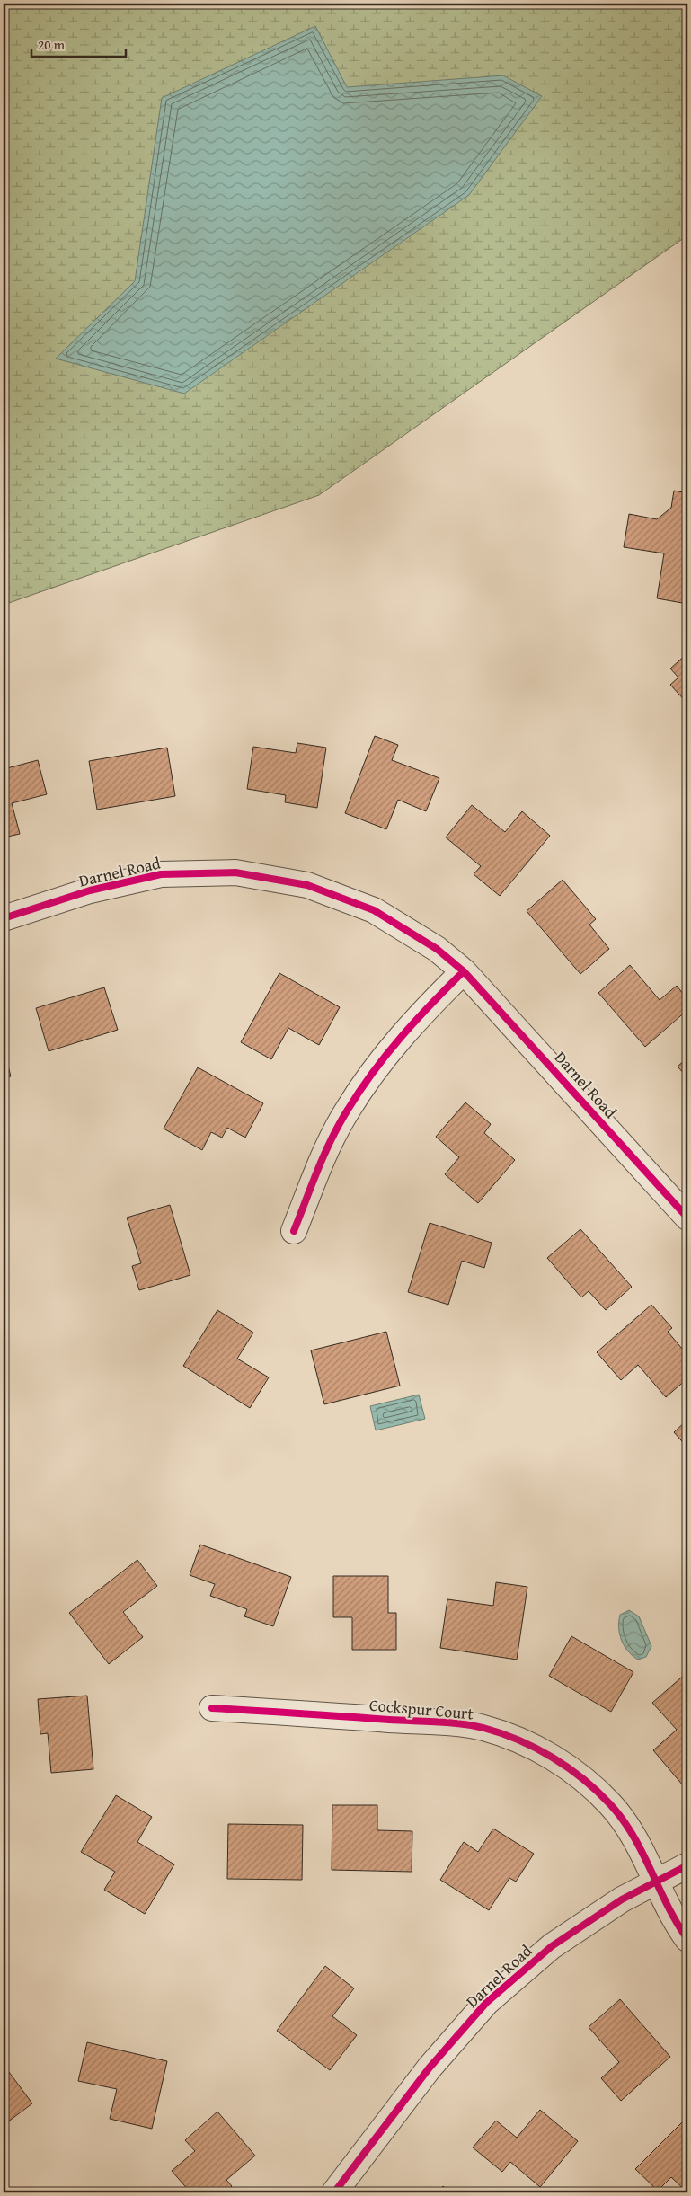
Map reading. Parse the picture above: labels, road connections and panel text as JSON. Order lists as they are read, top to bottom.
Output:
{
  "streets": {
    "street": ["Darnel Road", "Cockspur Court"]
  },
  "crossings": [
    ["Darnel Road", "Cockspur Court"]
  ],
  "scale_bar": "20 m"
}
